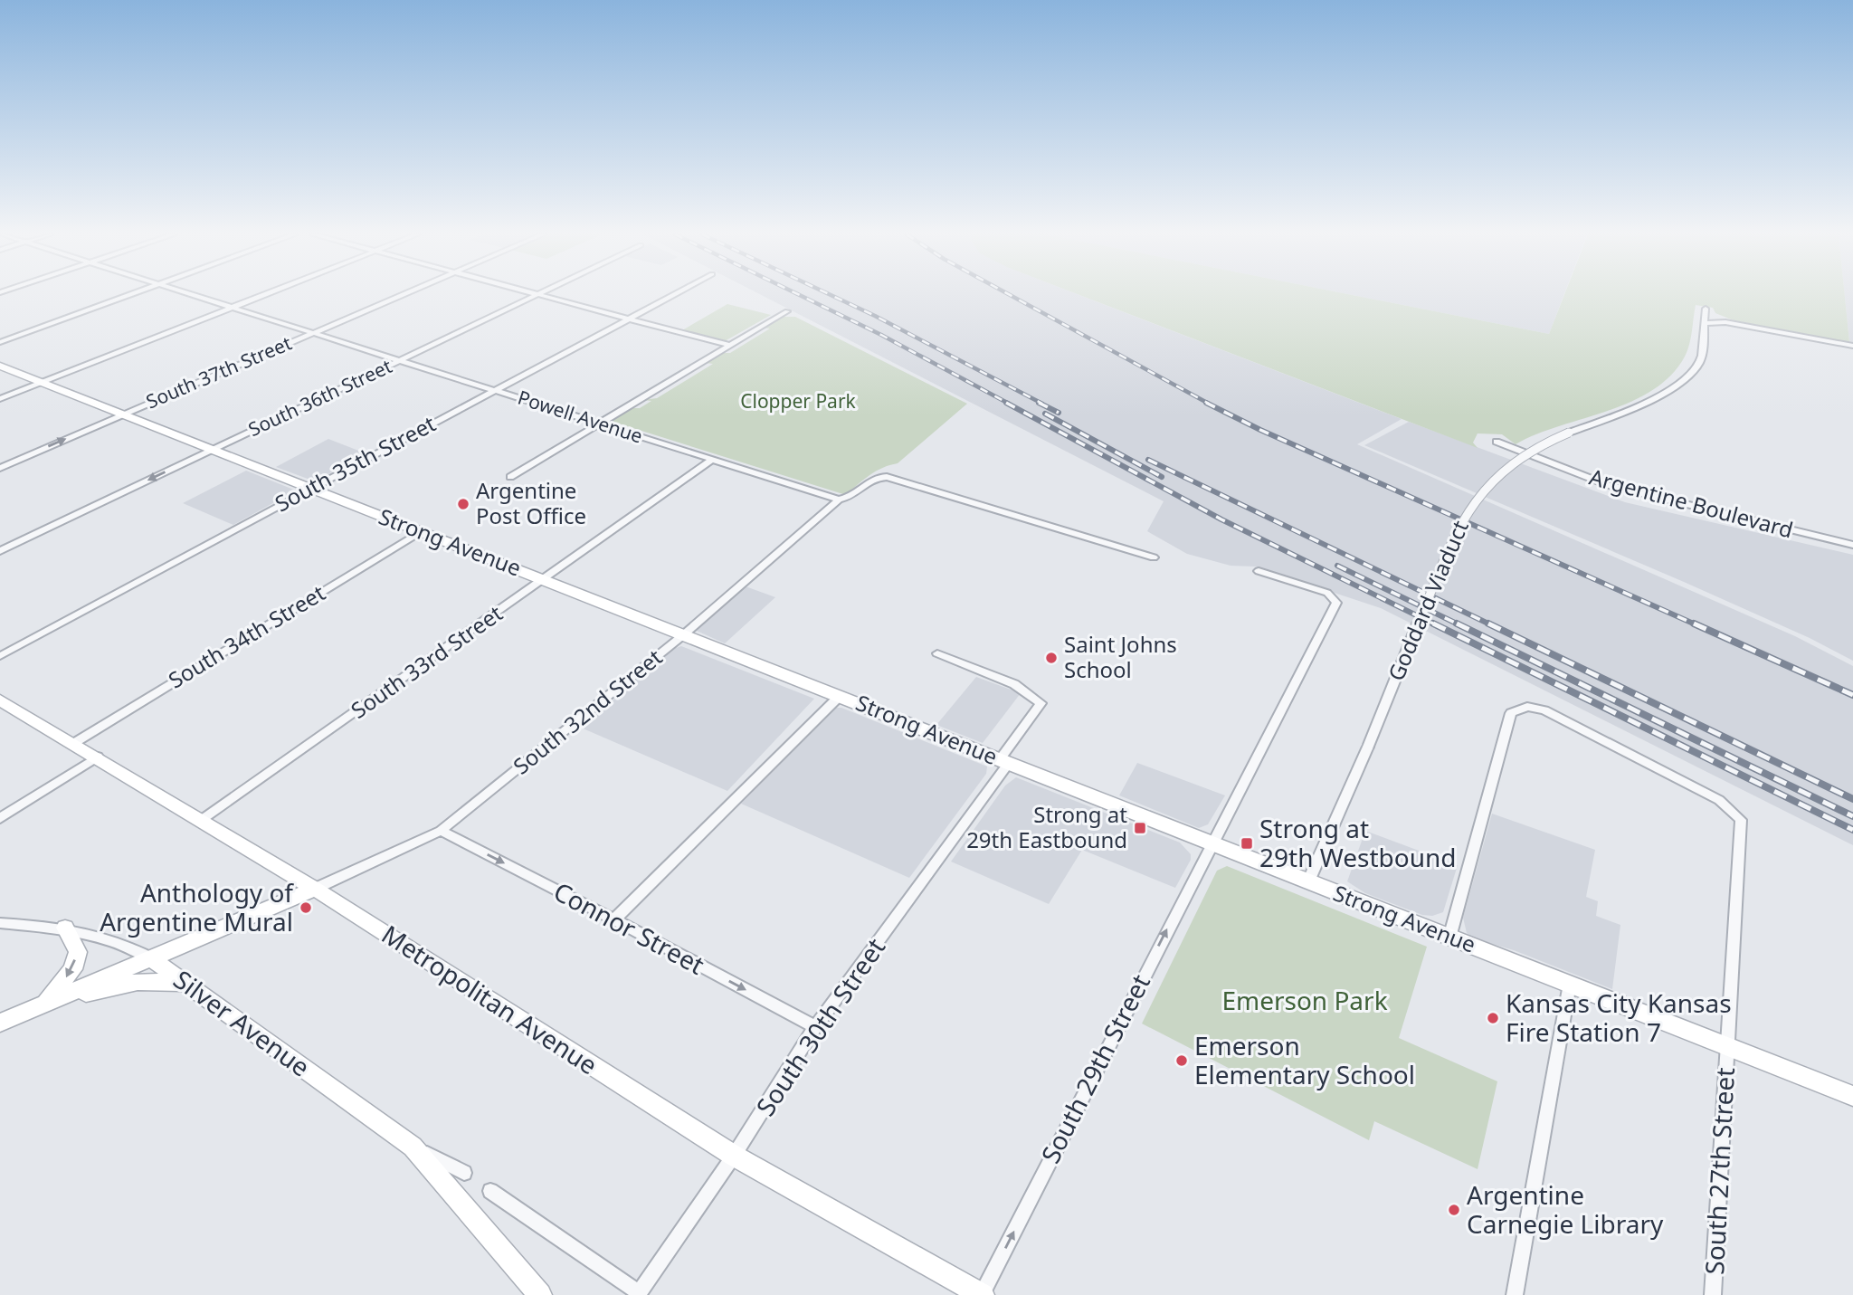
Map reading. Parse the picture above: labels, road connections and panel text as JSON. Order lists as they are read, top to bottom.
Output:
{
  "streets": {
    "street": [
      "South 37th Street",
      "South 36th Street",
      "Powell Avenue",
      "South 35th Street",
      "Argentine Boulevard",
      "Strong Avenue",
      "Goddard Viaduct",
      "South 34th Street",
      "South 33rd Street",
      "South 32nd Street",
      "Connor Street",
      "Metropolitan Avenue",
      "Silver Avenue",
      "South 30th Street",
      "South 29th Street",
      "South 27th Street"
    ]
  },
  "crossings": [
    ["South 37th Street", "Powell Avenue"],
    ["South 37th Street", "Strong Avenue"],
    ["South 36th Street", "Powell Avenue"],
    ["South 36th Street", "Strong Avenue"],
    ["Powell Avenue", "South 35th Street"],
    ["Powell Avenue", "South 33rd Street"],
    ["Powell Avenue", "South 32nd Street"],
    ["South 35th Street", "Strong Avenue"],
    ["Strong Avenue", "Goddard Viaduct"],
    ["Strong Avenue", "South 34th Street"],
    ["Strong Avenue", "South 33rd Street"],
    ["Strong Avenue", "South 32nd Street"],
    ["Strong Avenue", "South 30th Street"],
    ["Strong Avenue", "South 29th Street"],
    ["Strong Avenue", "South 27th Street"],
    ["South 34th Street", "Metropolitan Avenue"],
    ["South 33rd Street", "Metropolitan Avenue"],
    ["South 32nd Street", "Connor Street"],
    ["South 32nd Street", "Metropolitan Avenue"],
    ["Connor Street", "South 30th Street"],
    ["Metropolitan Avenue", "South 30th Street"],
    ["Metropolitan Avenue", "South 29th Street"]
  ],
  "one_way": ["South 36th Street", "Connor Street", "South 29th Street"],
  "parks": ["Clopper Park", "Emerson Park"],
  "places": {
    "other": [
      "Argentine Post Office",
      "Saint Johns School",
      "Anthology of Argentine Mural",
      "Kansas City Kansas Fire Station 7",
      "Emerson Elementary School",
      "Argentine Carnegie Library"
    ],
    "transit": ["Strong at 29th Eastbound", "Strong at 29th Westbound"]
  }
}
